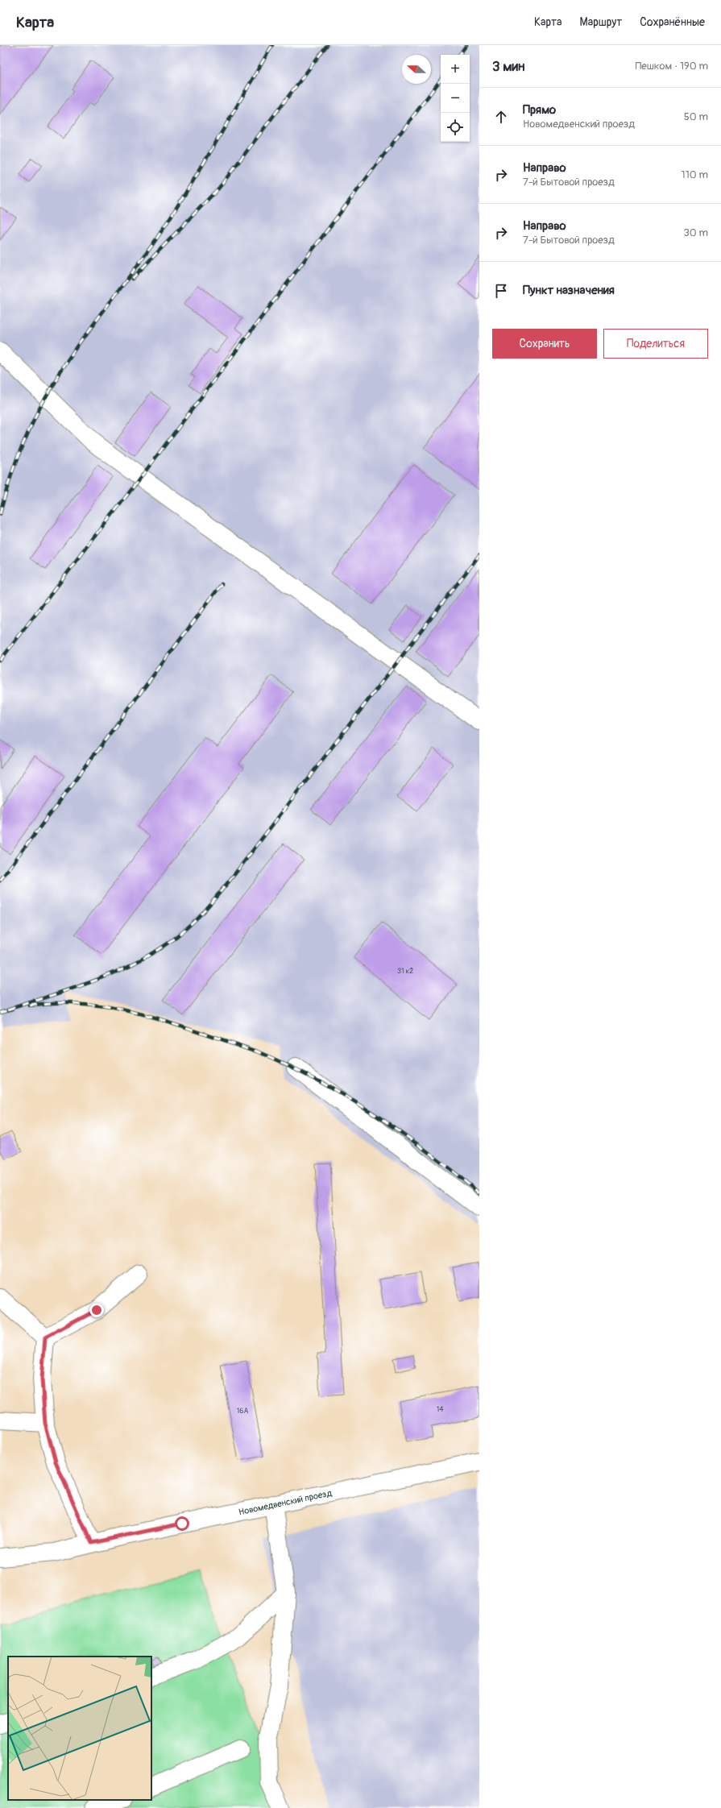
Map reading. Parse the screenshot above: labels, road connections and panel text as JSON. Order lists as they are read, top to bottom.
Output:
{
  "streets": {
    "street": ["Новомедвенский проезд"]
  },
  "house_numbers": ["31 к2", "14", "16А"],
  "north": "left",
  "page": {
    "header": "Карта",
    "nav": ["Карта", "Маршрут", "Сохранённые"],
    "heading": ["3 мин", "Пешком · 190 m"],
    "map_buttons": ["+", "−"],
    "list": [
      ["Прямо", "Новомедвенский проезд", "50 m"],
      ["Направо", "7-й Бытовой проезд", "110 m"],
      ["Направо", "7-й Бытовой проезд", "30 m"],
      "Пункт назначения"
    ],
    "buttons": ["Сохранить", "Поделиться"]
  }
}
